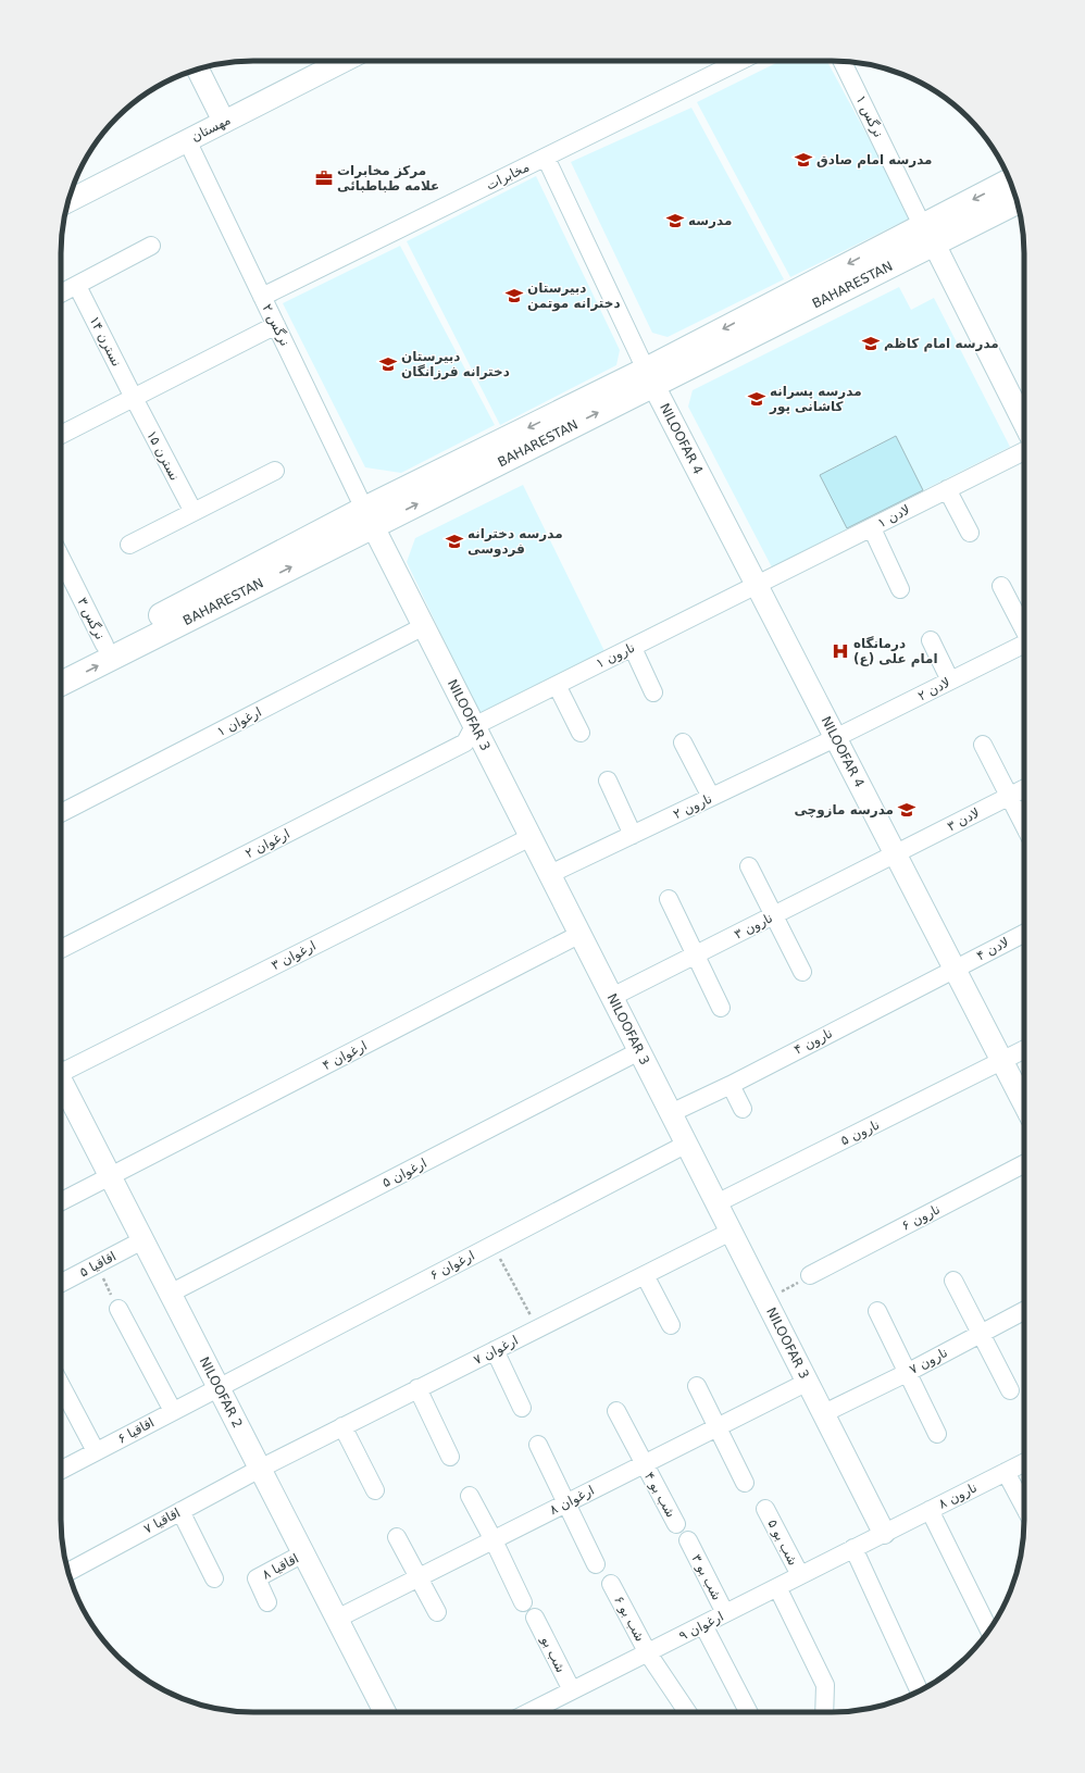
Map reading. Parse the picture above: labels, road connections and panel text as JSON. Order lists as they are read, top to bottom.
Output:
{
  "streets": {
    "main road": ["BAHARESTAN"],
    "street": [
      "نرگس ۱",
      "مهستان",
      "مخابرات",
      "نرگس ۲",
      "نسترن ۱۴",
      "NILOOFAR 4",
      "نسترن ۱۵",
      "لادن ۱",
      "نرگس ۳",
      "نارون ۱",
      "لادن ۲",
      "NILOOFAR 3",
      "ارغوان ۱",
      "نارون ۲",
      "لادن ۳",
      "ارغوان ۲",
      "نارون ۳",
      "لادن ۴",
      "ارغوان ۳",
      "نارون ۴",
      "ارغوان ۴",
      "نارون ۵",
      "ارغوان ۵",
      "نارون ۶",
      "اقاقیا ۵",
      "ارغوان ۶",
      "ارغوان ۷",
      "نارون ۷",
      "NILOOFAR 2",
      "اقاقیا ۶",
      "شب بو ۴",
      "نارون ۸",
      "ارغوان ۸",
      "اقاقیا ۷",
      "شب بو ۵",
      "اقاقیا ۸",
      "شب بو ۳",
      "شب بو ۶",
      "ارغوان ۹",
      "شب بو"
    ]
  },
  "crossings": [
    ["نرگس ۱", "BAHARESTAN"],
    ["مهستان", "نرگس ۲"],
    ["مخابرات", "نرگس ۲"],
    ["BAHARESTAN", "نرگس ۲"],
    ["BAHARESTAN", "NILOOFAR 4"],
    ["BAHARESTAN", "نرگس ۳"],
    ["BAHARESTAN", "NILOOFAR 3"],
    ["نرگس ۲", "NILOOFAR 3"],
    ["نسترن ۱۴", "نسترن ۱۵"],
    ["NILOOFAR 4", "لادن ۱"],
    ["NILOOFAR 4", "نارون ۱"],
    ["NILOOFAR 4", "لادن ۲"],
    ["NILOOFAR 4", "نارون ۲"],
    ["NILOOFAR 4", "لادن ۳"],
    ["NILOOFAR 4", "نارون ۳"],
    ["NILOOFAR 4", "لادن ۴"],
    ["NILOOFAR 4", "نارون ۴"],
    ["NILOOFAR 4", "نارون ۵"],
    ["لادن ۱", "نارون ۱"],
    ["نارون ۱", "NILOOFAR 3"],
    ["نارون ۱", "ارغوان ۲"],
    ["لادن ۲", "نارون ۲"],
    ["NILOOFAR 3", "ارغوان ۱"],
    ["NILOOFAR 3", "نارون ۲"],
    ["NILOOFAR 3", "ارغوان ۲"],
    ["NILOOFAR 3", "نارون ۳"],
    ["NILOOFAR 3", "ارغوان ۳"],
    ["NILOOFAR 3", "نارون ۴"],
    ["NILOOFAR 3", "ارغوان ۴"],
    ["NILOOFAR 3", "نارون ۵"],
    ["NILOOFAR 3", "ارغوان ۵"],
    ["NILOOFAR 3", "ارغوان ۶"],
    ["NILOOFAR 3", "ارغوان ۷"],
    ["NILOOFAR 3", "نارون ۷"],
    ["NILOOFAR 3", "نارون ۸"],
    ["NILOOFAR 3", "ارغوان ۸"],
    ["NILOOFAR 3", "ارغوان ۹"],
    ["لادن ۳", "نارون ۳"],
    ["لادن ۴", "نارون ۴"],
    ["ارغوان ۴", "NILOOFAR 2"],
    ["ارغوان ۵", "NILOOFAR 2"],
    ["اقاقیا ۵", "NILOOFAR 2"],
    ["ارغوان ۶", "NILOOFAR 2"],
    ["ارغوان ۶", "اقاقیا ۶"],
    ["ارغوان ۷", "NILOOFAR 2"],
    ["ارغوان ۷", "اقاقیا ۷"],
    ["NILOOFAR 2", "اقاقیا ۶"],
    ["NILOOFAR 2", "ارغوان ۸"],
    ["NILOOFAR 2", "اقاقیا ۷"],
    ["NILOOFAR 2", "اقاقیا ۸"],
    ["شب بو ۴", "ارغوان ۸"],
    ["نارون ۸", "ارغوان ۹"],
    ["شب بو ۵", "ارغوان ۹"],
    ["شب بو ۳", "ارغوان ۹"],
    ["شب بو ۶", "ارغوان ۹"],
    ["ارغوان ۹", "شب بو"]
  ],
  "places": {
    "school or university": [
      "مدرسه امام صادق",
      "مدرسه",
      "دبیرستان دخترانه موتمن",
      "مدرسه امام کاظم",
      "دبیرستان دخترانه فرزانگان",
      "مدرسه پسرانه کاشانی پور",
      "مدرسه دخترانه فردوسی",
      "مدرسه مازوچی"
    ],
    "office": ["مرکز مخابرات علامه طباطبائی"],
    "hospital": ["درمانگاه امام علی (ع)"]
  }
}
